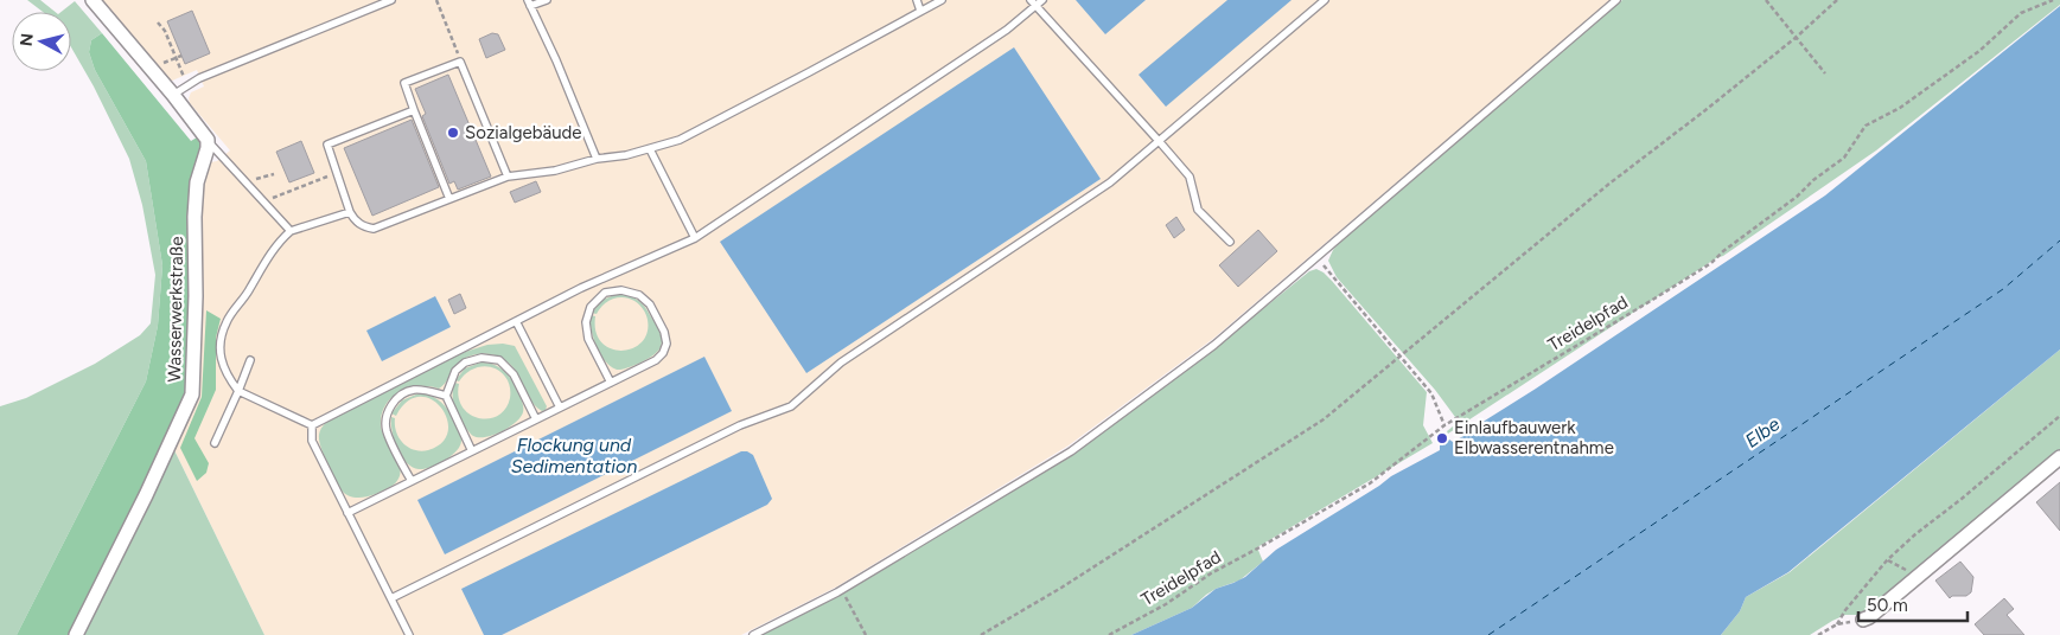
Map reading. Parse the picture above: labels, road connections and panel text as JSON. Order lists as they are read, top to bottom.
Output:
{
  "streets": {
    "street": ["Wasserwerkstraße"],
    "path": ["Treidelpfad"]
  },
  "water": ["Elbe", "Flockung und Sedimentation"],
  "places": ["Sozialgebäude", "Einlaufbauwerk Elbwasserentnahme"],
  "scale_bar": "50 m",
  "north": "left"
}
